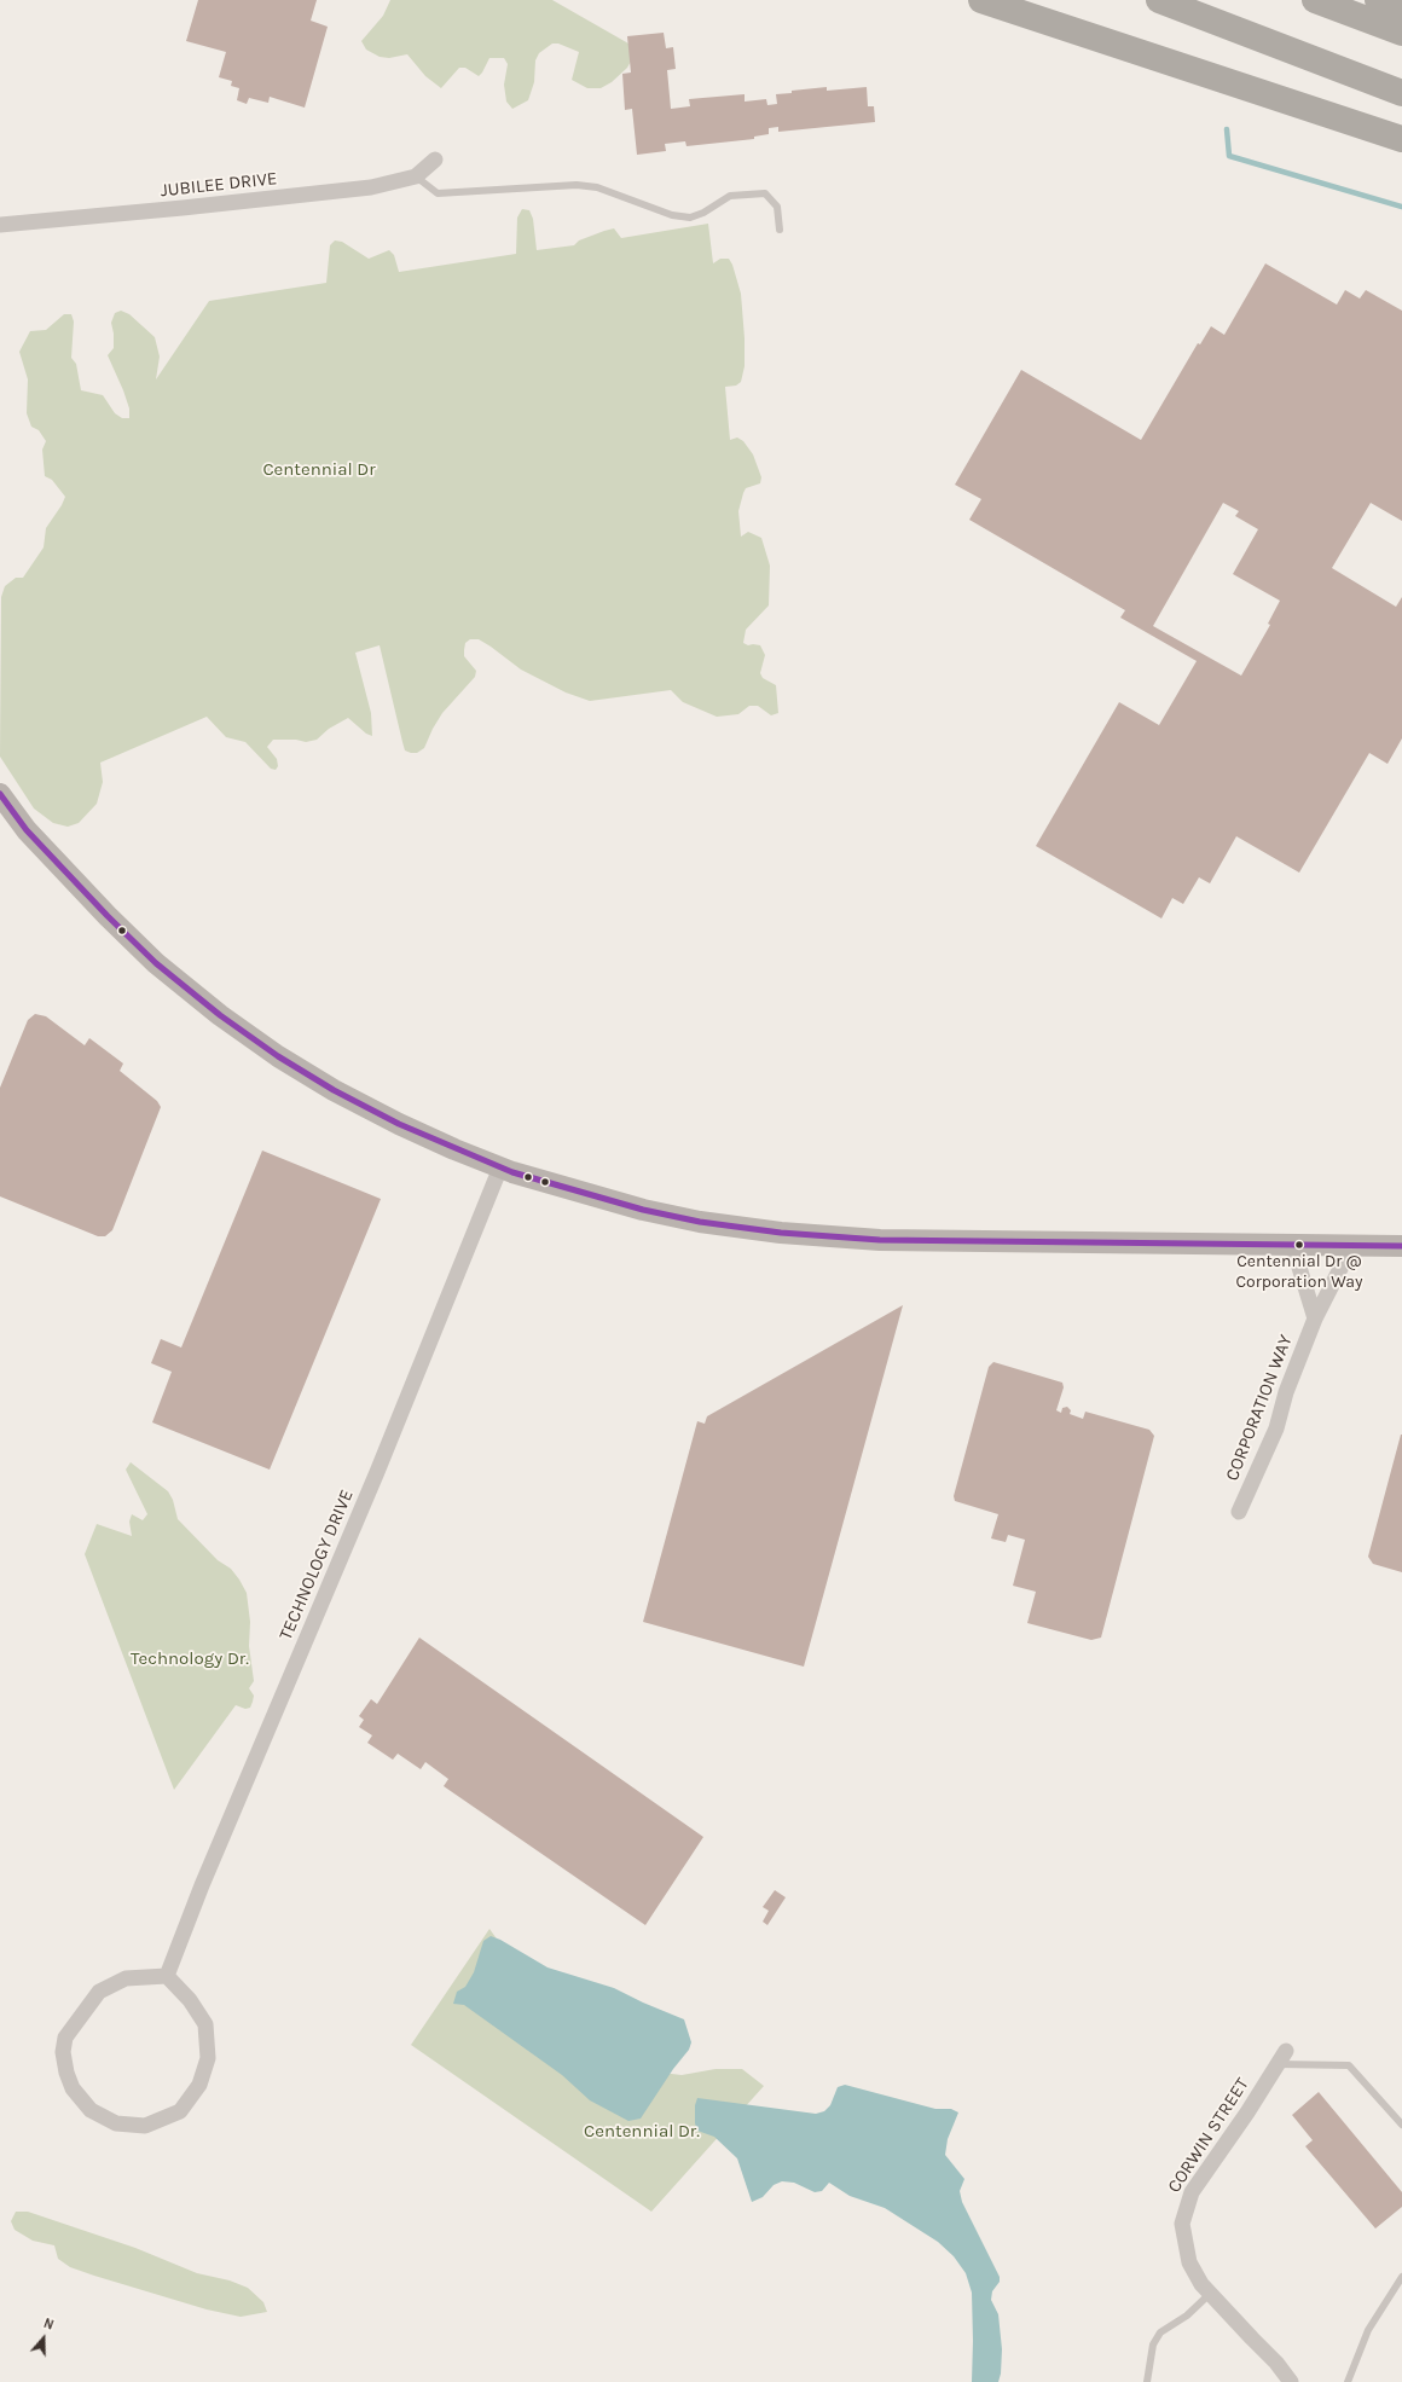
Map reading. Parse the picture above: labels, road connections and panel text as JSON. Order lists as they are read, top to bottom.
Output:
{
  "streets": {
    "street": [
      "JUBILEE DRIVE",
      "CORPORATION WAY",
      "TECHNOLOGY DRIVE",
      "CORWIN STREET"
    ]
  },
  "parks": ["Centennial Dr", "Technology Dr.", "Centennial Dr."],
  "places": ["Centennial Dr @ Corporation Way"],
  "north": "top"
}
